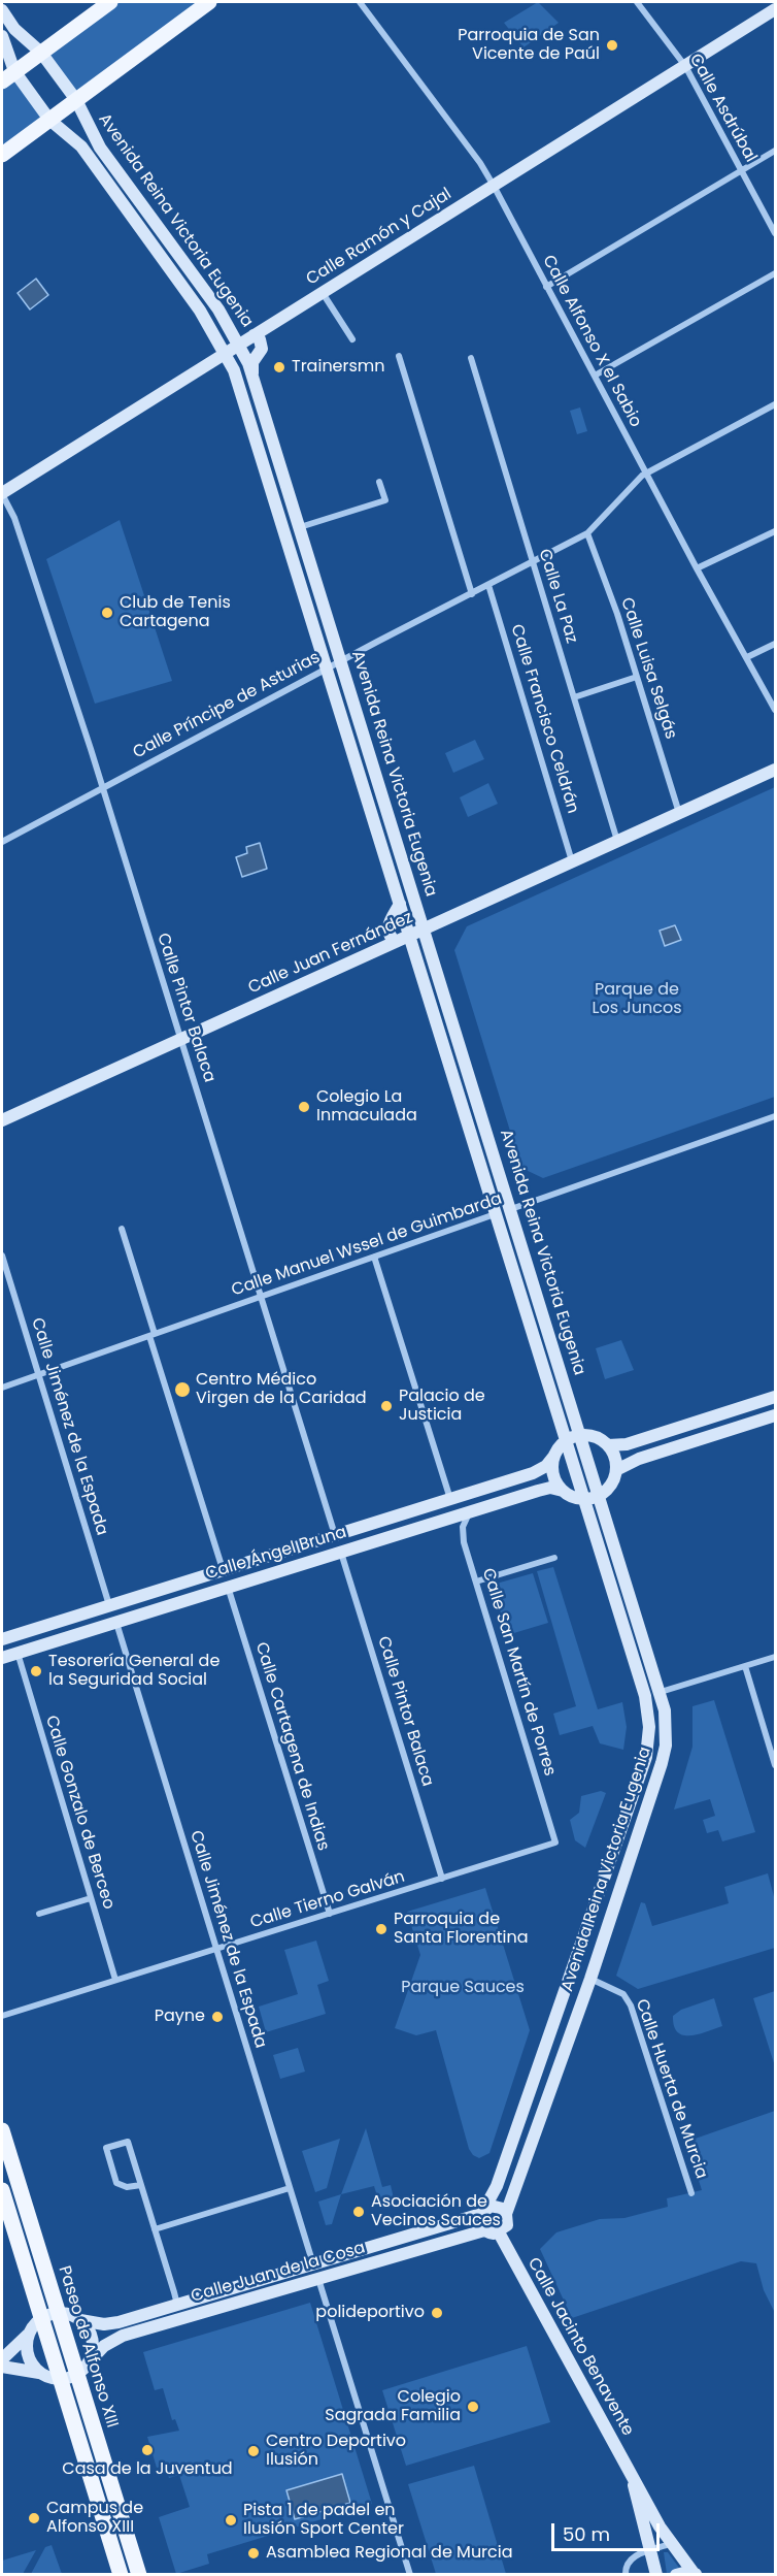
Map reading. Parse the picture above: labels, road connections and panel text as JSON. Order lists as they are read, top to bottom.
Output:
{
  "streets": {
    "main road": [
      "Avenida Reina Victoria Eugenia",
      "Calle Ramón y Cajal",
      "Calle Juan Fernández",
      "Calle Ángel Bruna",
      "Calle Juan de la Cosa",
      "Paseo de Alfonso XIII",
      "Calle Jacinto Benavente"
    ],
    "street": [
      "Calle Asdrúbal",
      "Calle Alfonso X el Sabio",
      "Calle La Paz",
      "Calle Luisa Selgás",
      "Calle Príncipe de Asturias",
      "Calle Francisco Celdrán",
      "Calle Pintor Balaca",
      "Calle Manuel Wssel de Guimbarda",
      "Calle Jiménez de la Espada",
      "Calle San Martín de Porres",
      "Calle Cartagena de Indias",
      "Calle Gonzalo de Berceo",
      "Calle Tierno Galván",
      "Calle Huerta de Murcia"
    ]
  },
  "crossings": [
    ["Calle Asdrúbal", "Calle Ramón y Cajal"],
    ["Avenida Reina Victoria Eugenia", "Calle Ramón y Cajal"],
    ["Avenida Reina Victoria Eugenia", "Calle Príncipe de Asturias"],
    ["Avenida Reina Victoria Eugenia", "Calle Juan Fernández"],
    ["Avenida Reina Victoria Eugenia", "Calle Manuel Wssel de Guimbarda"],
    ["Avenida Reina Victoria Eugenia", "Calle Huerta de Murcia"],
    ["Avenida Reina Victoria Eugenia", "Calle Juan de la Cosa"],
    ["Avenida Reina Victoria Eugenia", "Calle Jacinto Benavente"],
    ["Calle Ramón y Cajal", "Calle Alfonso X el Sabio"],
    ["Calle Ramón y Cajal", "Calle Pintor Balaca"],
    ["Calle Alfonso X el Sabio", "Calle Príncipe de Asturias"],
    ["Calle La Paz", "Calle Príncipe de Asturias"],
    ["Calle La Paz", "Calle Juan Fernández"],
    ["Calle Luisa Selgás", "Calle Príncipe de Asturias"],
    ["Calle Luisa Selgás", "Calle Juan Fernández"],
    ["Calle Príncipe de Asturias", "Calle Francisco Celdrán"],
    ["Calle Príncipe de Asturias", "Calle Pintor Balaca"],
    ["Calle Francisco Celdrán", "Calle Juan Fernández"],
    ["Calle Juan Fernández", "Calle Pintor Balaca"],
    ["Calle Pintor Balaca", "Calle Manuel Wssel de Guimbarda"],
    ["Calle Pintor Balaca", "Calle Ángel Bruna"],
    ["Calle Pintor Balaca", "Calle Tierno Galván"],
    ["Calle Manuel Wssel de Guimbarda", "Calle Jiménez de la Espada"],
    ["Calle Jiménez de la Espada", "Calle Ángel Bruna"],
    ["Calle Jiménez de la Espada", "Calle Tierno Galván"],
    ["Calle Jiménez de la Espada", "Calle Juan de la Cosa"],
    ["Calle Ángel Bruna", "Calle San Martín de Porres"],
    ["Calle Ángel Bruna", "Calle Cartagena de Indias"],
    ["Calle Ángel Bruna", "Calle Gonzalo de Berceo"],
    ["Calle San Martín de Porres", "Calle Tierno Galván"],
    ["Calle Cartagena de Indias", "Calle Tierno Galván"],
    ["Calle Gonzalo de Berceo", "Calle Tierno Galván"],
    ["Calle Juan de la Cosa", "Paseo de Alfonso XIII"],
    ["Calle Juan de la Cosa", "Calle Jacinto Benavente"]
  ],
  "parks": ["Parque de Los Juncos", "Parque Sauces"],
  "places": [
    "Parroquia de San Vicente de Paúl",
    "Trainersmn",
    "Club de Tenis Cartagena",
    "Colegio La Inmaculada",
    "Centro Médico Virgen de la Caridad",
    "Palacio de Justicia",
    "Tesorería General de la Seguridad Social",
    "Parroquia de Santa Florentina",
    "Payne",
    "Asociación de Vecinos Sauces",
    "polideportivo",
    "Colegio Sagrada Familia",
    "Casa de la Juventud",
    "Centro Deportivo Ilusión",
    "Campus de Alfonso XIII",
    "Pista 1 de padel en Ilusión Sport Center",
    "Asamblea Regional de Murcia"
  ],
  "scale_bar": "50 m"
}
